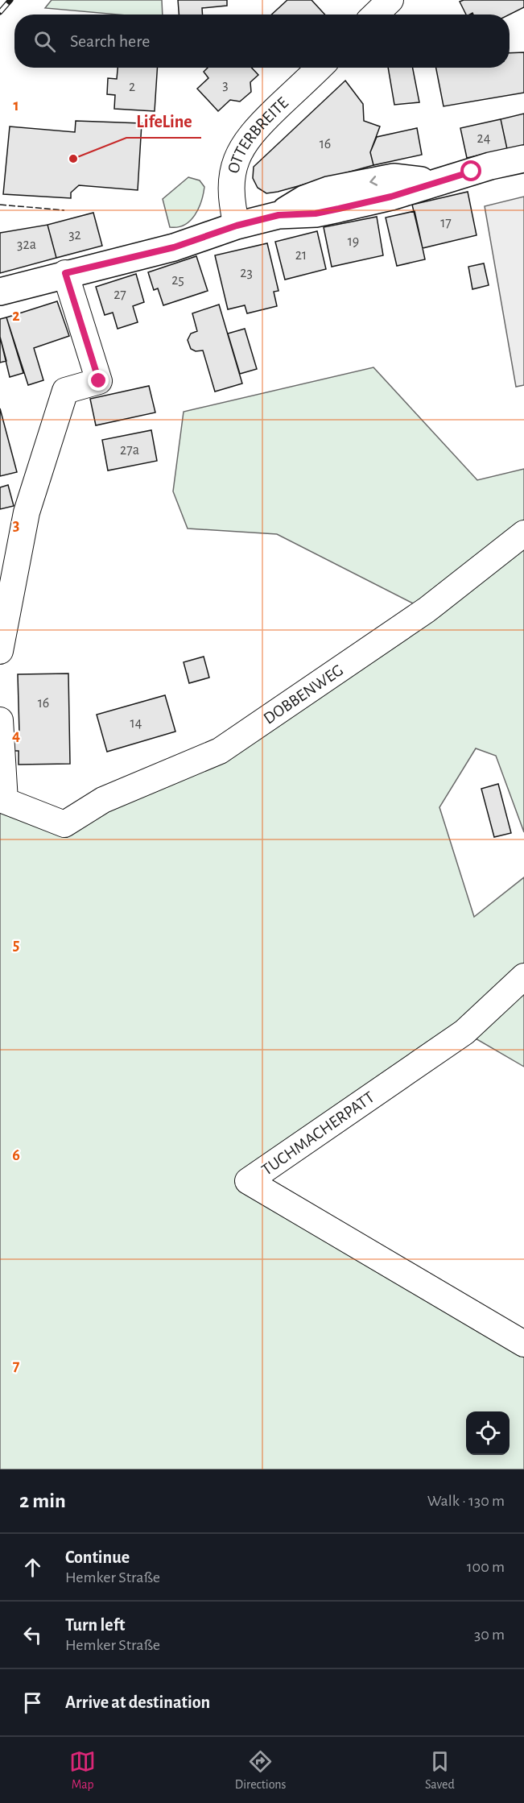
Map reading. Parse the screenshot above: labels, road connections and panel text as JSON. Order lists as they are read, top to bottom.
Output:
{
  "streets": {
    "street": ["OTTERBREITE", "DOBBENWEG", "TUCHMACHERPATT"]
  },
  "places": ["LifeLine"],
  "house_numbers": [
    "3",
    "2",
    "24",
    "16",
    "17",
    "32",
    "19",
    "32a",
    "21",
    "23",
    "25",
    "27",
    "27a",
    "16",
    "14"
  ],
  "page": {
    "search": "Search here",
    "heading": ["2 min", "Walk · 130 m"],
    "list": [
      ["Continue", "Hemker Straße", "100 m"],
      ["Turn left", "Hemker Straße", "30 m"],
      "Arrive at destination"
    ],
    "nav": ["Map", "Directions", "Saved"]
  },
  "grid": {
    "rows": [
      "1",
      "2",
      "3",
      "4",
      "5",
      "6",
      "7"
    ]
  }
}
